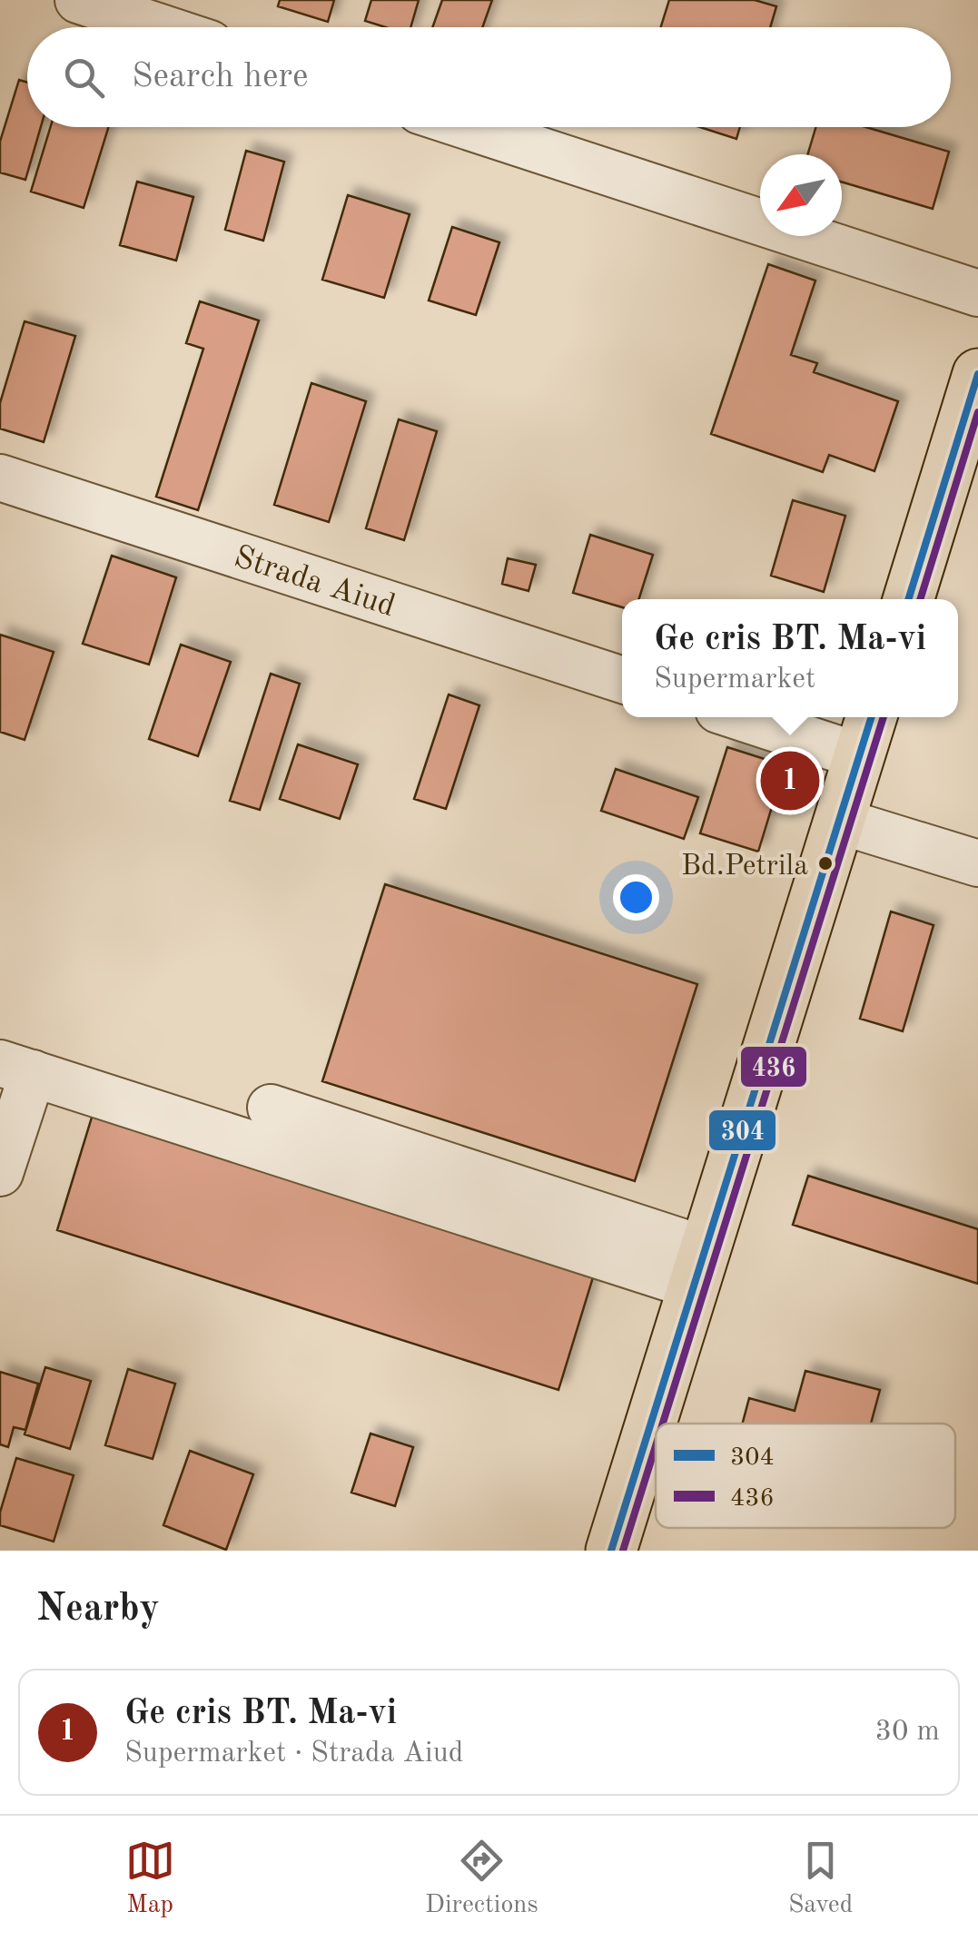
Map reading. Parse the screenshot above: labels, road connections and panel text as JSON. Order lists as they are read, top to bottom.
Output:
{
  "streets": {
    "street": ["Strada Aiud"]
  },
  "places": ["Bd.Petrila"],
  "lines": ["transit line 304", "transit line 436"],
  "legend": ["304", "436"],
  "north": "bottom left",
  "page": {
    "search": "Search here",
    "popup": ["Ge cris BT. Ma-vi", "Supermarket"],
    "pins": "1",
    "heading": "Nearby",
    "list": [
      {
        "mark": "1",
        "name": "Ge cris BT. Ma-vi",
        "note": "Supermarket · Strada Aiud",
        "value": "30 m"
      }
    ],
    "nav": ["Map", "Directions", "Saved"]
  }
}
